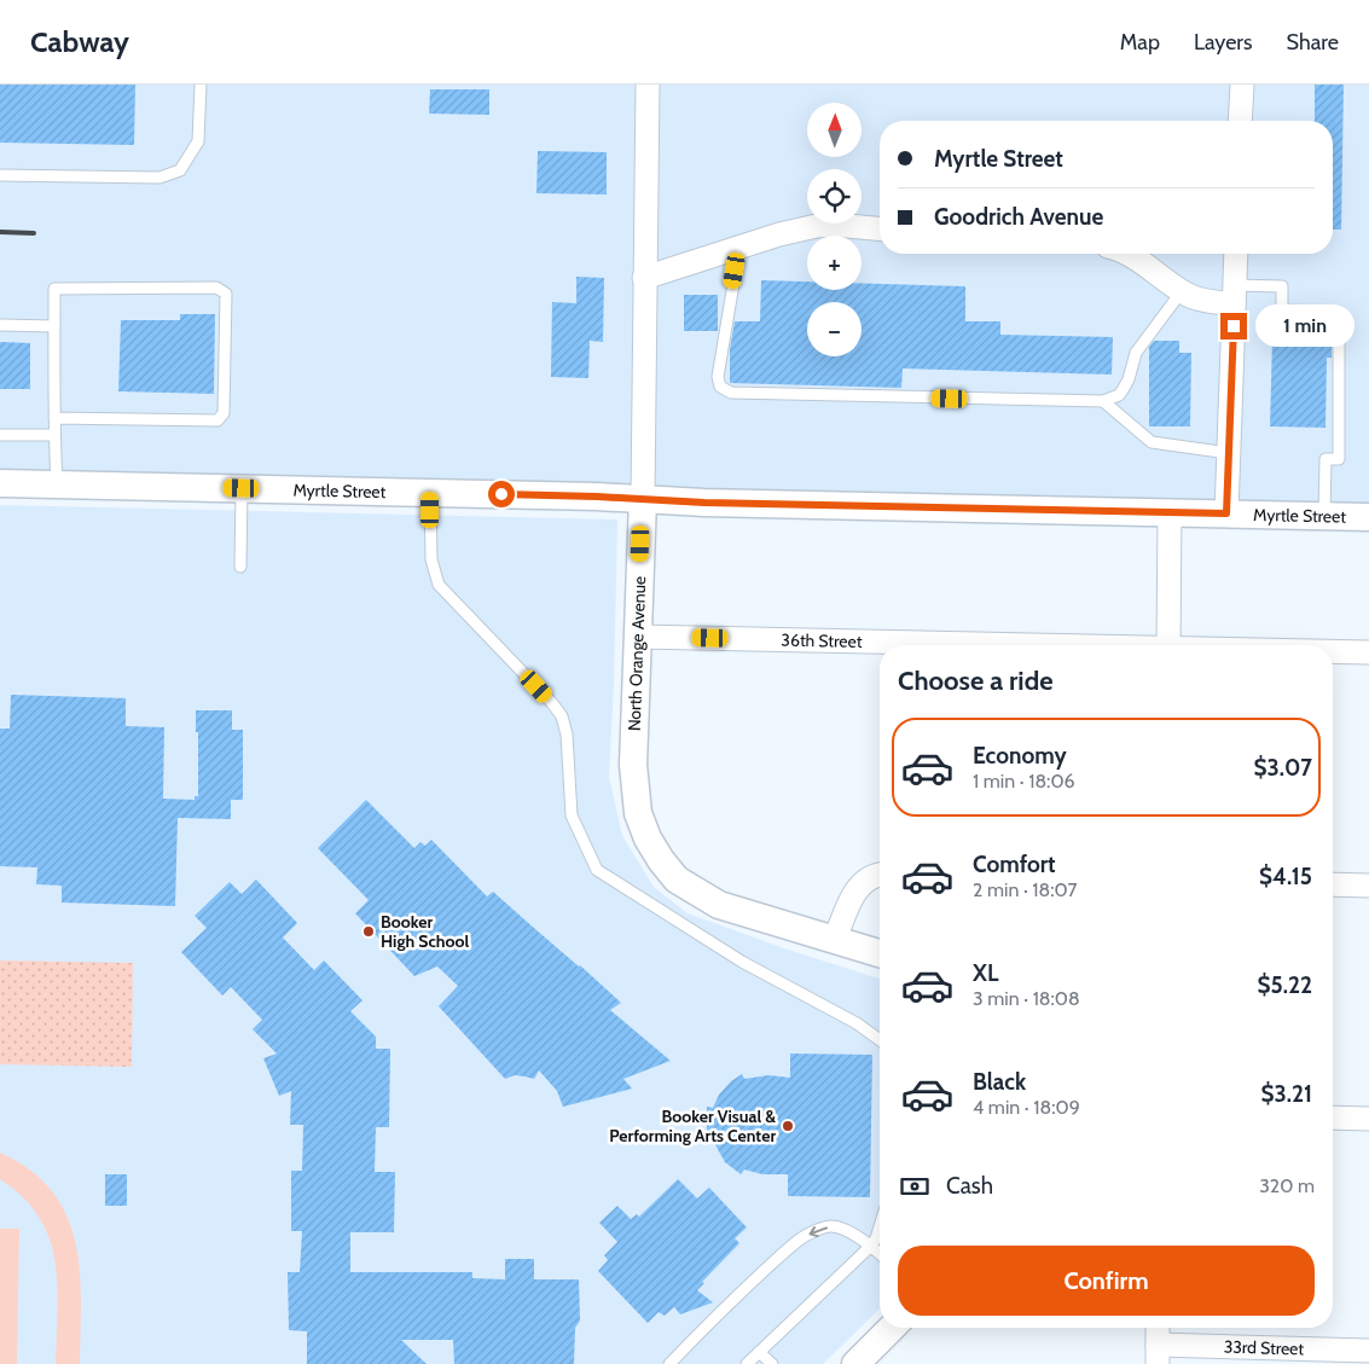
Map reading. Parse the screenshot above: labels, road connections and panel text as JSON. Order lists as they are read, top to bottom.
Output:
{
  "streets": {
    "street": [
      "Myrtle Street",
      "36th Street",
      "North Orange Avenue",
      "33rd Street"
    ]
  },
  "crossings": [
    ["Myrtle Street", "North Orange Avenue"],
    ["36th Street", "North Orange Avenue"]
  ],
  "places": ["Booker High School", "Booker Visual & Performing Arts Center"],
  "north": "top",
  "page": {
    "header": "Cabway",
    "nav": ["Map", "Layers", "Share"],
    "map_buttons": ["+", "−"],
    "banner": ["Myrtle Street", "Goodrich Avenue"],
    "bubble": "1 min",
    "heading": "Choose a ride",
    "list": [
      {
        "name": "Economy",
        "note": "1 min · 18:06",
        "value": "$3.07"
      },
      {
        "name": "Comfort",
        "note": "2 min · 18:07",
        "value": "$4.15"
      },
      {
        "name": "XL",
        "note": "3 min · 18:08",
        "value": "$5.22"
      },
      {
        "name": "Black",
        "note": "4 min · 18:09",
        "value": "$3.21"
      }
    ],
    "pay": ["Cash", "320 m"],
    "buttons": "Confirm"
  }
}
